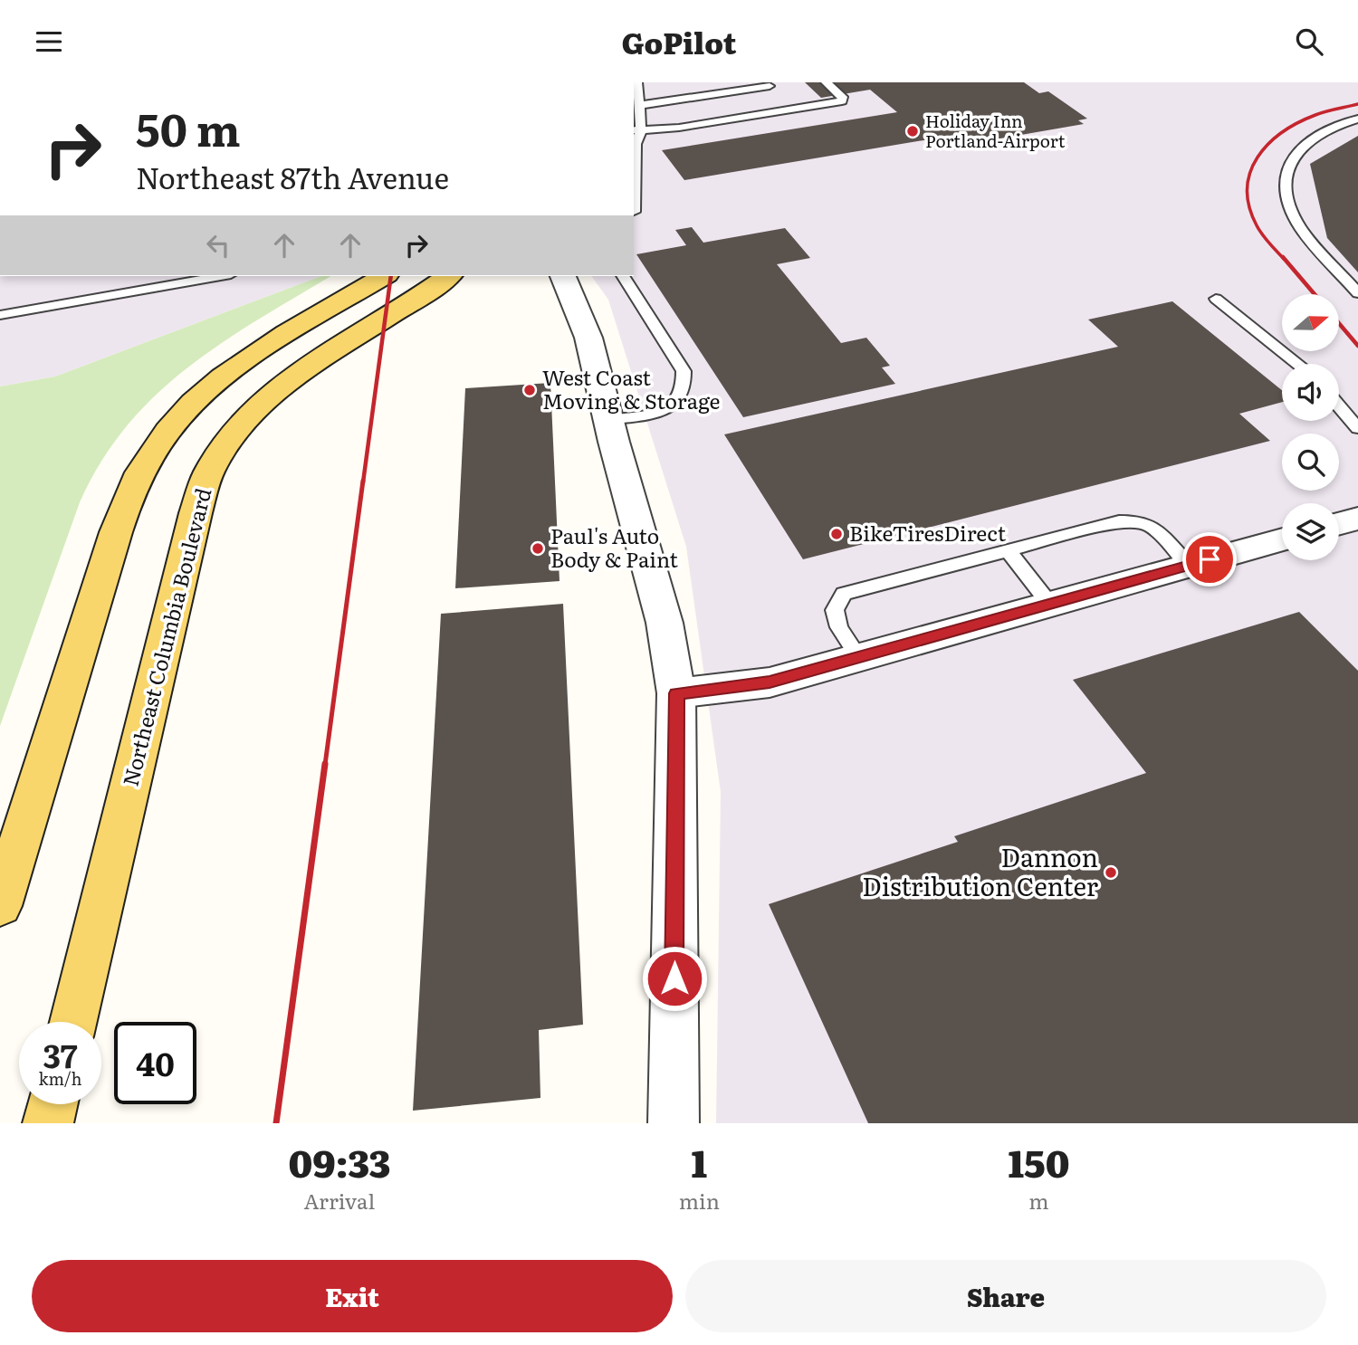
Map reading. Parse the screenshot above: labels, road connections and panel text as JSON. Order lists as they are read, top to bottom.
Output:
{
  "streets": {
    "main road": ["Northeast Columbia Boulevard"]
  },
  "places": [
    "Holiday Inn Portland-Airport",
    "West Coast Moving & Storage",
    "BikeTiresDirect",
    "Paul's Auto Body & Paint",
    "Dannon Distribution Center"
  ],
  "north": "right",
  "page": {
    "header": "GoPilot",
    "turn": ["50 m", "Northeast 87th Avenue"],
    "speed": "37 km/h",
    "limit": "40",
    "eta": [
      "09:33",
      "Arrival",
      "1",
      "min",
      "150",
      "m"
    ],
    "buttons": ["Exit", "Share"]
  }
}
